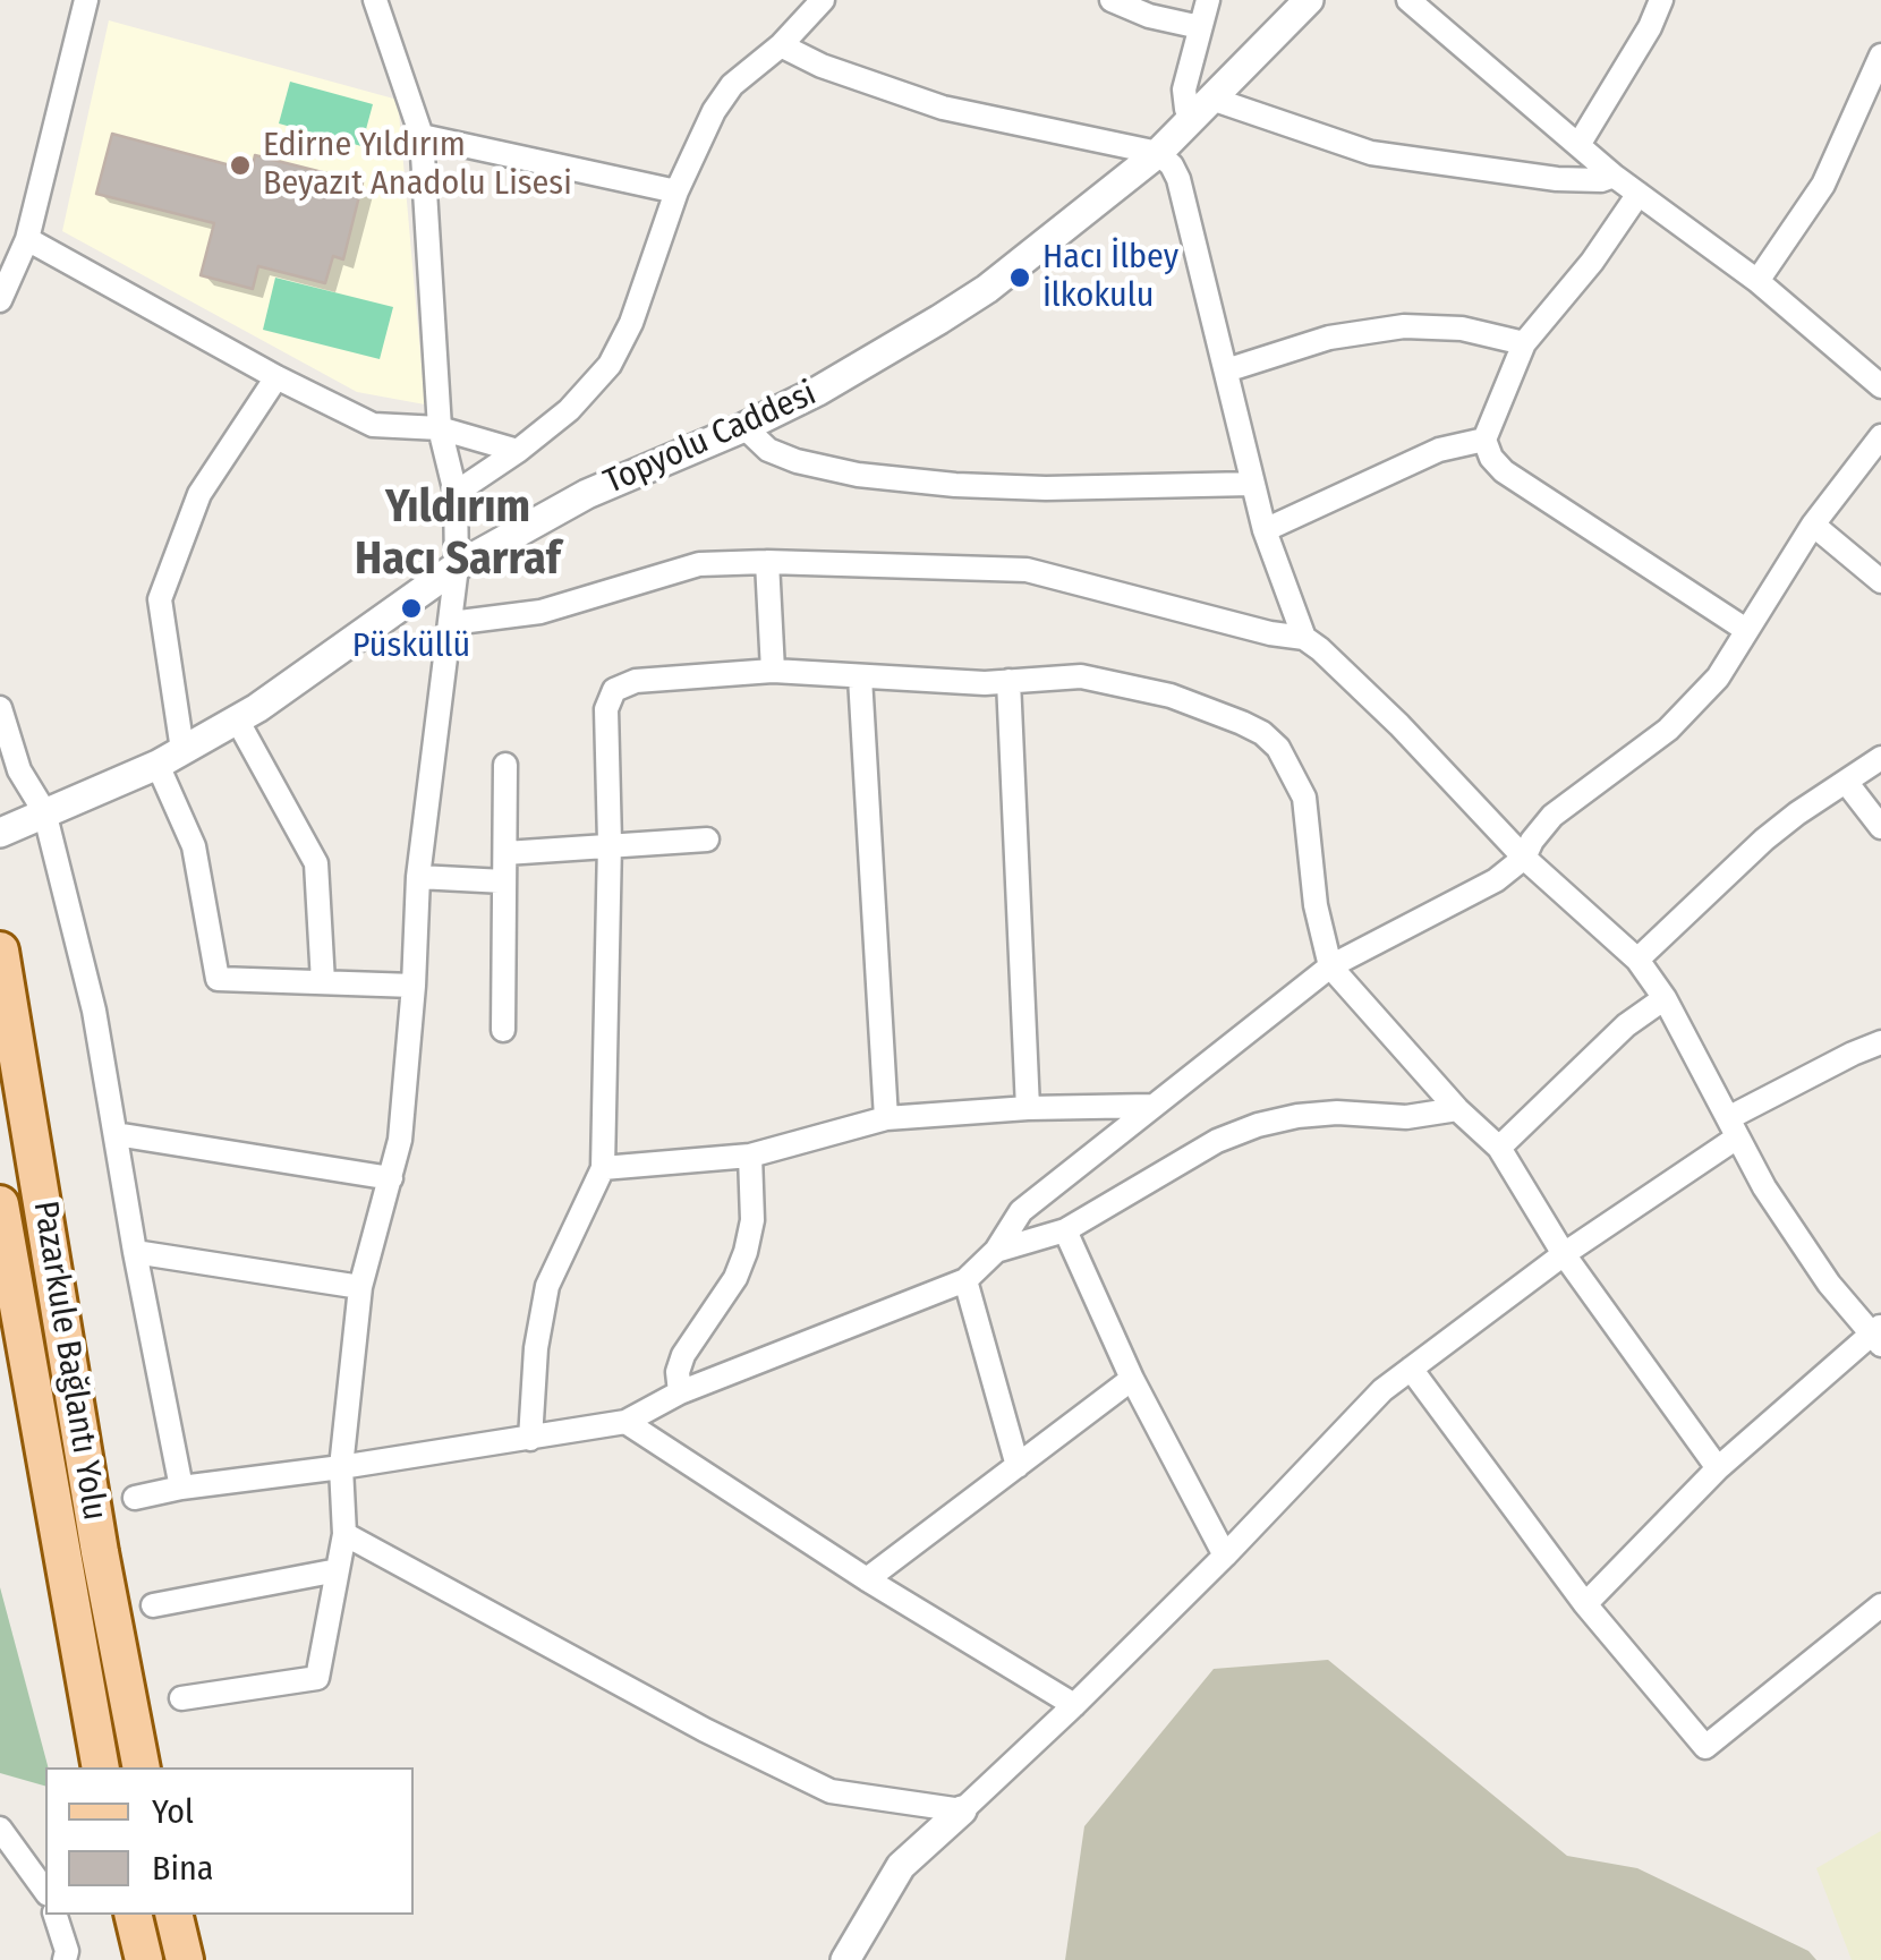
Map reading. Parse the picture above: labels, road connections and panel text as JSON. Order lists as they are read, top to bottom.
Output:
{
  "streets": {
    "main road": ["Pazarkule Bağlantı Yolu"],
    "street": ["Topyolu Caddesi"]
  },
  "districts": ["Yıldırım Hacı Sarraf"],
  "places": ["Edirne Yıldırım Beyazıt Anadolu Lisesi", "Hacı İlbey İlkokulu", "Püsküllü"],
  "legend": ["Yol", "Bina"]
}
